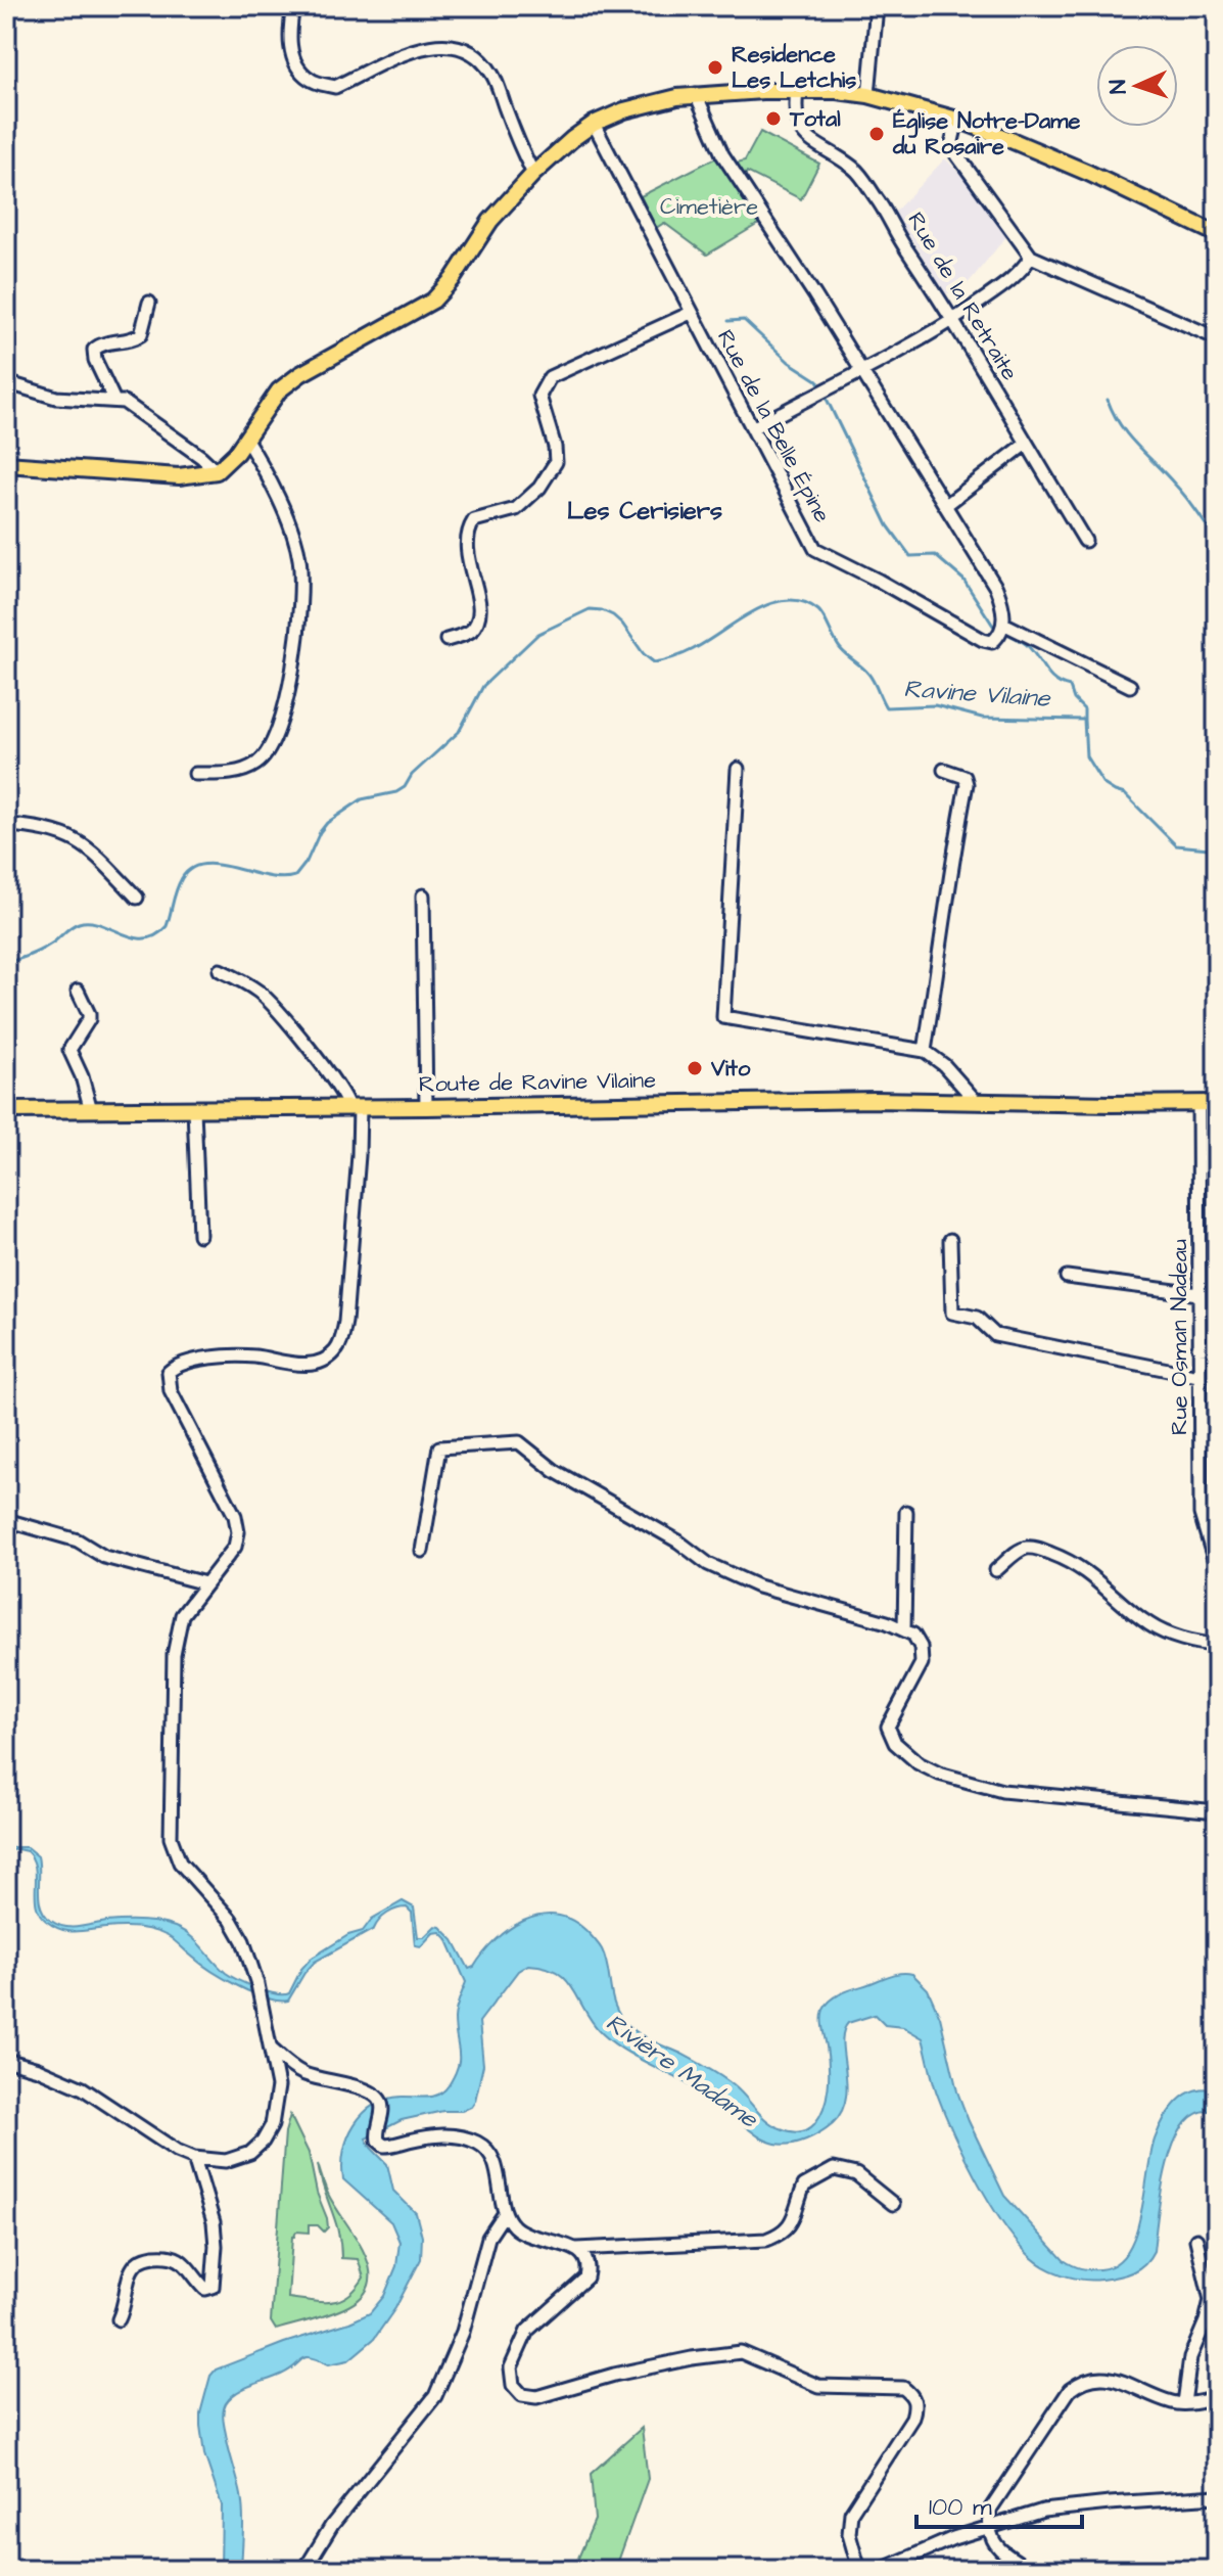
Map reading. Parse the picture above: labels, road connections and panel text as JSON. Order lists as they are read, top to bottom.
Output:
{
  "streets": {
    "main road": ["Route de Ravine Vilaine"],
    "street": ["Rue de la Retraite", "Rue de la Belle Épine", "Rue Osman Nadeau"]
  },
  "crossings": [
    ["Route de Ravine Vilaine", "Rue Osman Nadeau"]
  ],
  "districts": ["Les Cerisiers"],
  "water": ["Ravine Vilaine", "Rivière Madame"],
  "parks": ["Cimetière"],
  "places": [
    "Residence Les Letchis",
    "Total",
    "Église Notre-Dame du Rosaire",
    "Vito"
  ],
  "scale_bar": "100 m",
  "north": "left"
}
